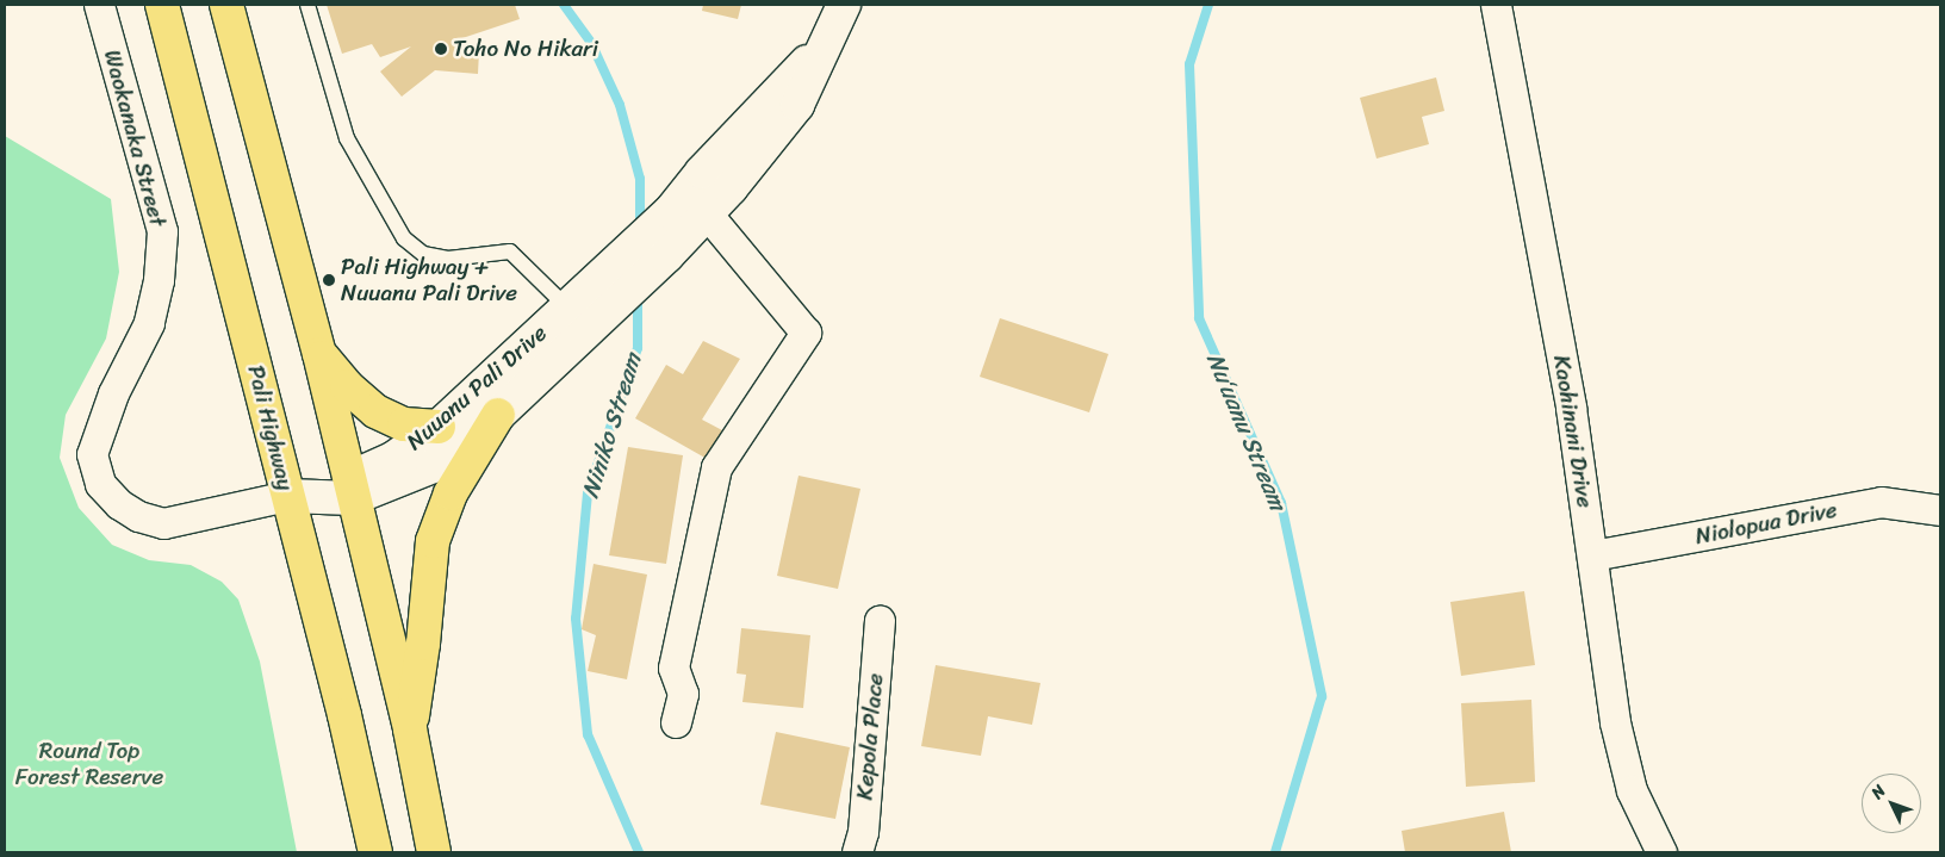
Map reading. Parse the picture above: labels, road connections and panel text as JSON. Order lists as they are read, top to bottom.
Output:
{
  "streets": {
    "highway": ["Pali Highway"],
    "street": [
      "Waokanaka Street",
      "Nuuanu Pali Drive",
      "Kaohinani Drive",
      "Niolopua Drive",
      "Kepola Place"
    ]
  },
  "crossings": [
    ["Waokanaka Street", "Nuuanu Pali Drive"],
    ["Waokanaka Street", "Pali Highway"],
    ["Nuuanu Pali Drive", "Pali Highway"],
    ["Kaohinani Drive", "Niolopua Drive"]
  ],
  "water": ["Niniko Stream", "Nuʻuanu Stream"],
  "parks": ["Round Top Forest Reserve"],
  "places": ["Toho No Hikari", "Pali Highway + Nuuanu Pali Drive"],
  "north": "top left"
}
